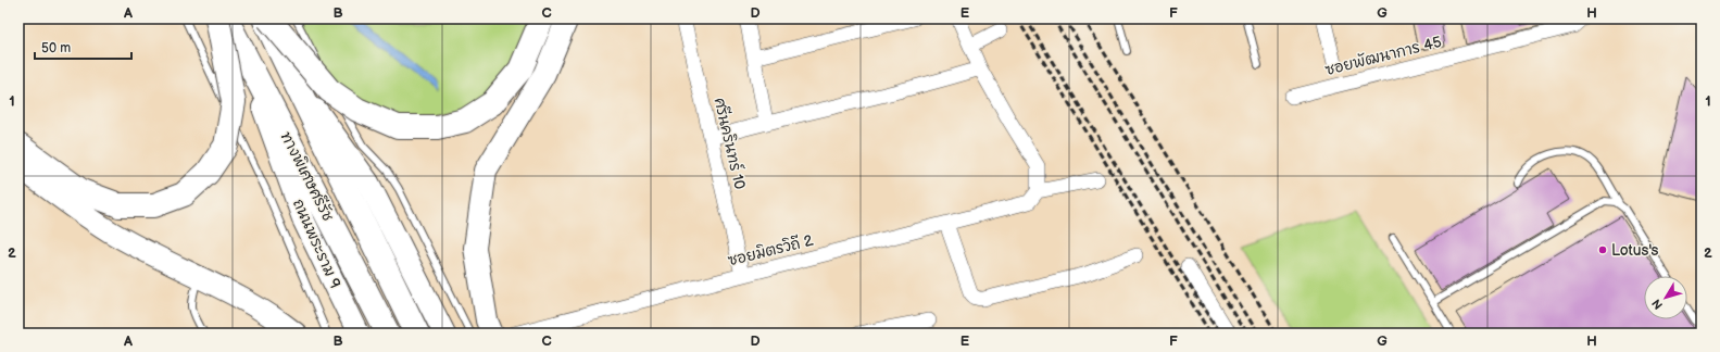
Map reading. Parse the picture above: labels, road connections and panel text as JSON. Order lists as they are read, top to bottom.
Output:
{
  "streets": {
    "highway": ["ทางพิเศษศรีรัช"],
    "main road": ["ถนนพระราม 9"],
    "street": ["ซอยพัฒนาการ 45", "ศรีนครินทร์ 10", "ซอยมิตรวิถี 2"]
  },
  "crossings": [
    ["ศรีนครินทร์ 10", "ซอยมิตรวิถี 2"],
    ["ทางพิเศษศรีรัช", "ถนนพระราม 9"]
  ],
  "places": ["Lotus's"],
  "scale_bar": "50 m",
  "north": "bottom left",
  "grid": {
    "columns": [
      "A",
      "B",
      "C",
      "D",
      "E",
      "F",
      "G",
      "H"
    ],
    "rows": ["1", "2"]
  }
}
